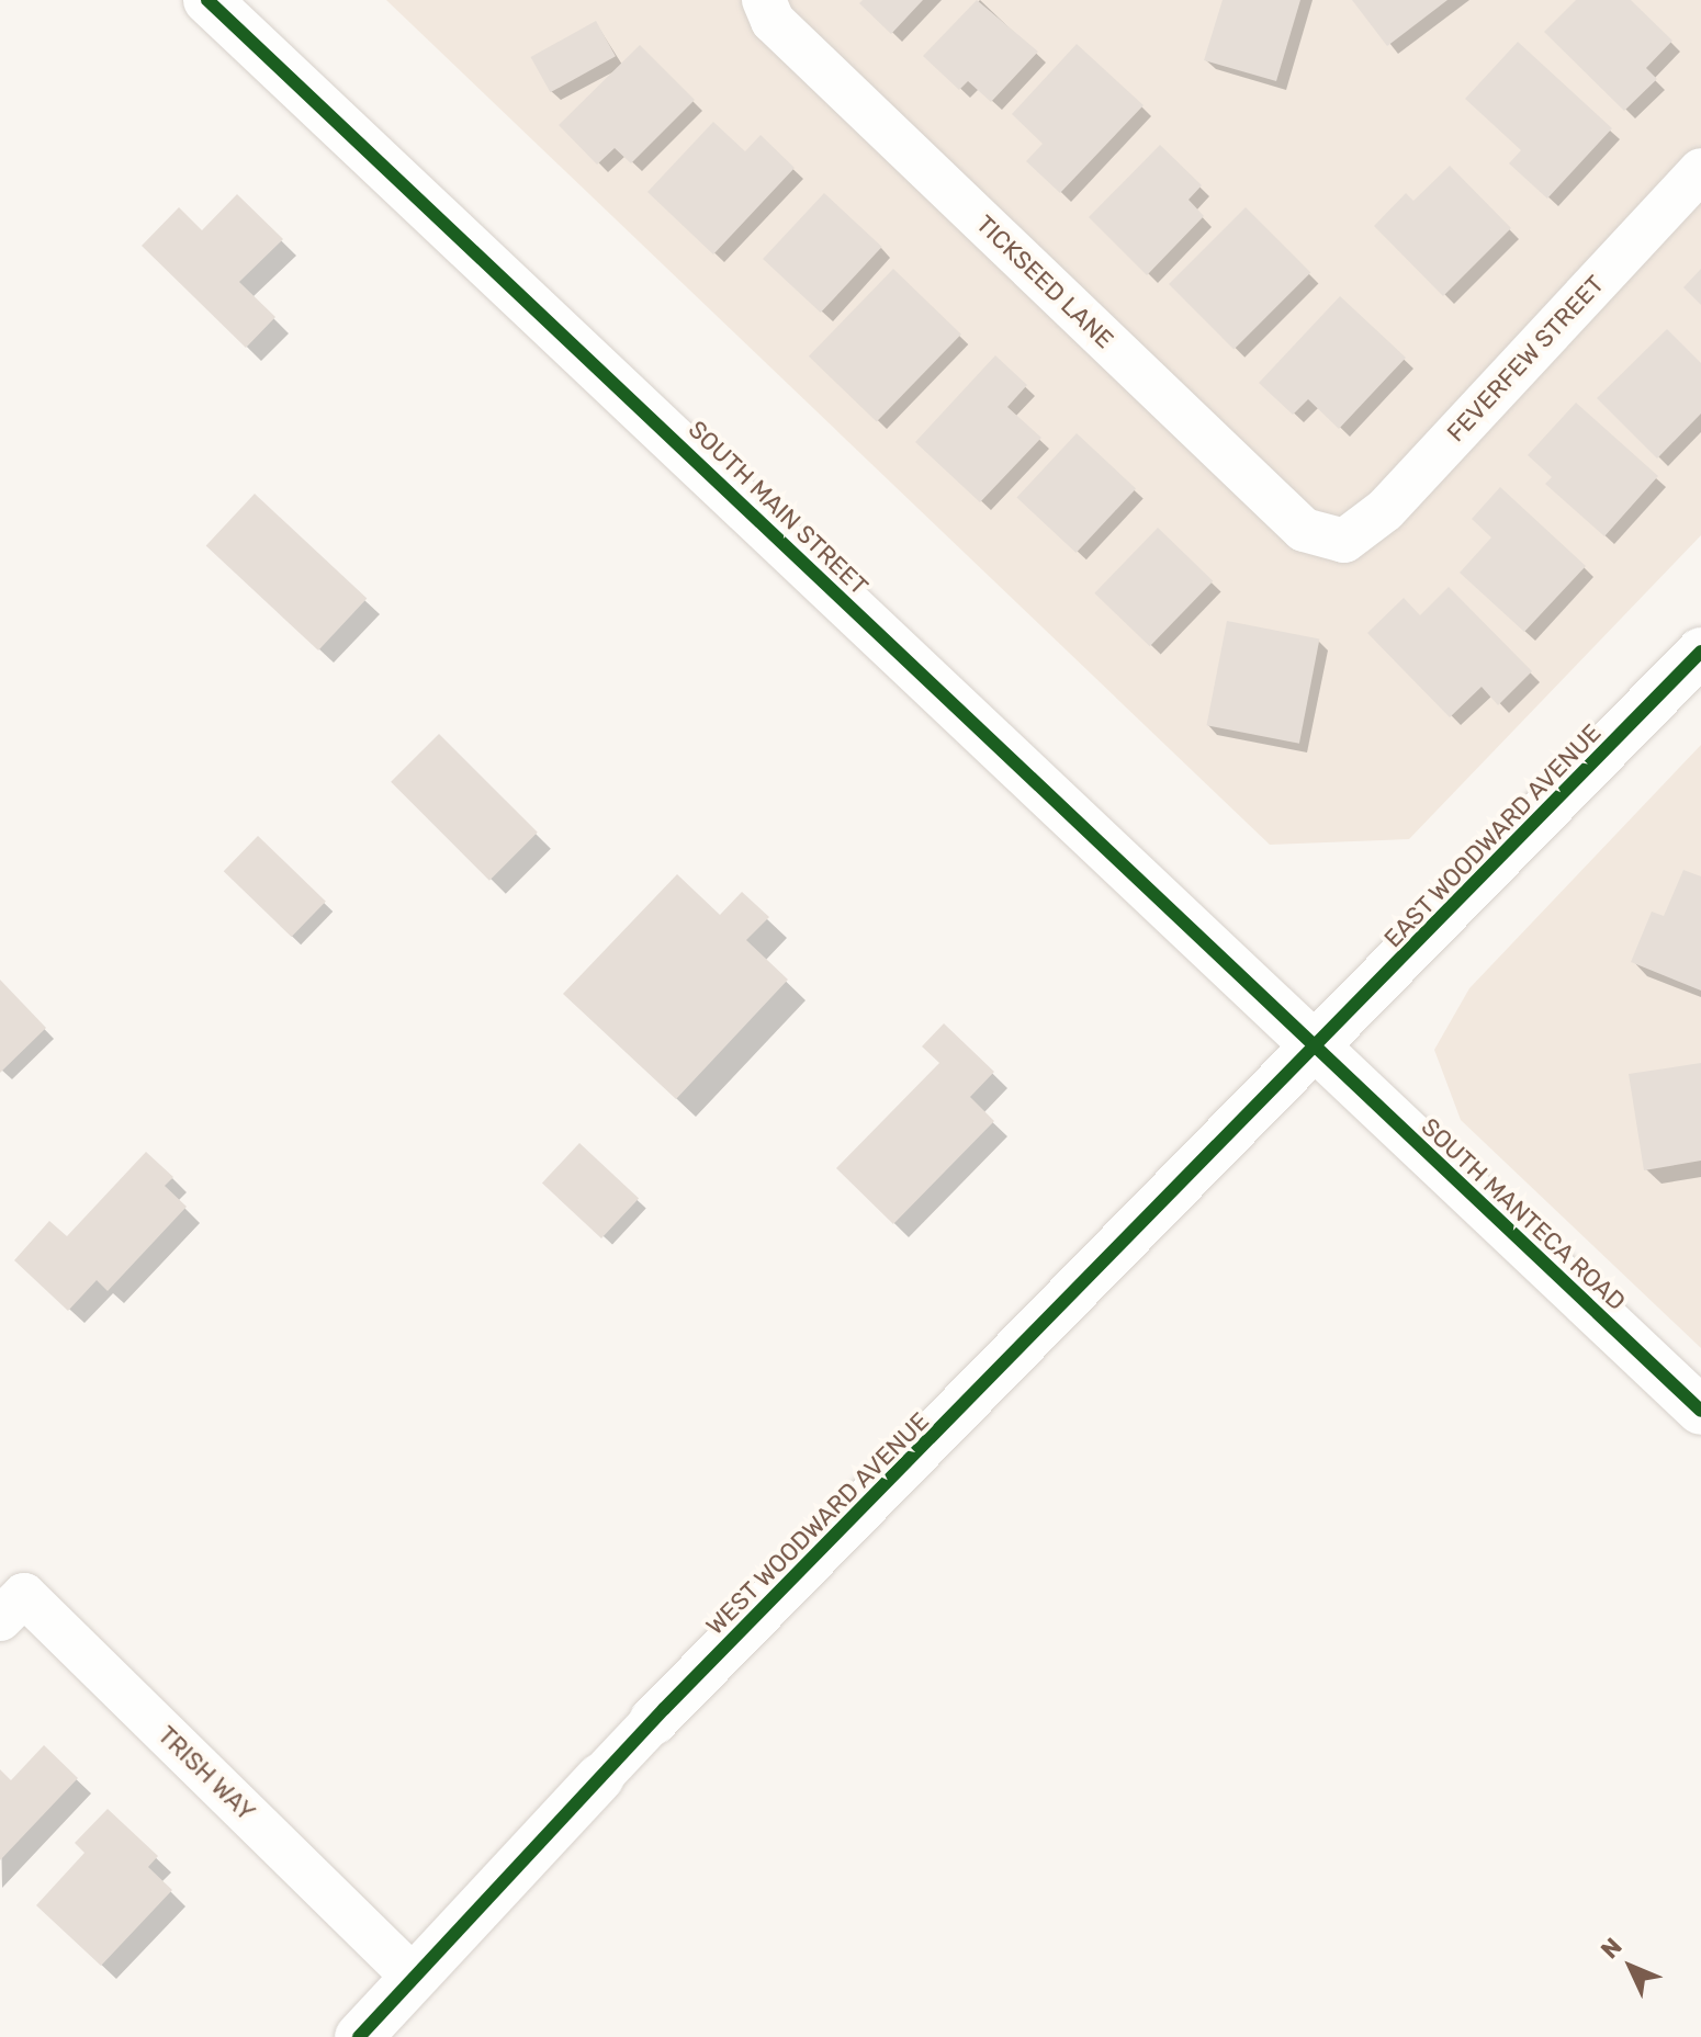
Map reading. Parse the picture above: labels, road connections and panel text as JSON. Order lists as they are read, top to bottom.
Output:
{
  "streets": {
    "street": [
      "TICKSEED LANE",
      "FEVERFEW STREET",
      "SOUTH MAIN STREET",
      "EAST WOODWARD AVENUE",
      "SOUTH MANTECA ROAD",
      "WEST WOODWARD AVENUE",
      "TRISH WAY"
    ]
  },
  "crossings": [
    ["TICKSEED LANE", "FEVERFEW STREET"],
    ["SOUTH MAIN STREET", "EAST WOODWARD AVENUE"],
    ["SOUTH MAIN STREET", "SOUTH MANTECA ROAD"],
    ["SOUTH MAIN STREET", "WEST WOODWARD AVENUE"],
    ["EAST WOODWARD AVENUE", "SOUTH MANTECA ROAD"],
    ["EAST WOODWARD AVENUE", "WEST WOODWARD AVENUE"],
    ["SOUTH MANTECA ROAD", "WEST WOODWARD AVENUE"],
    ["WEST WOODWARD AVENUE", "TRISH WAY"]
  ],
  "north": "top left"
}
